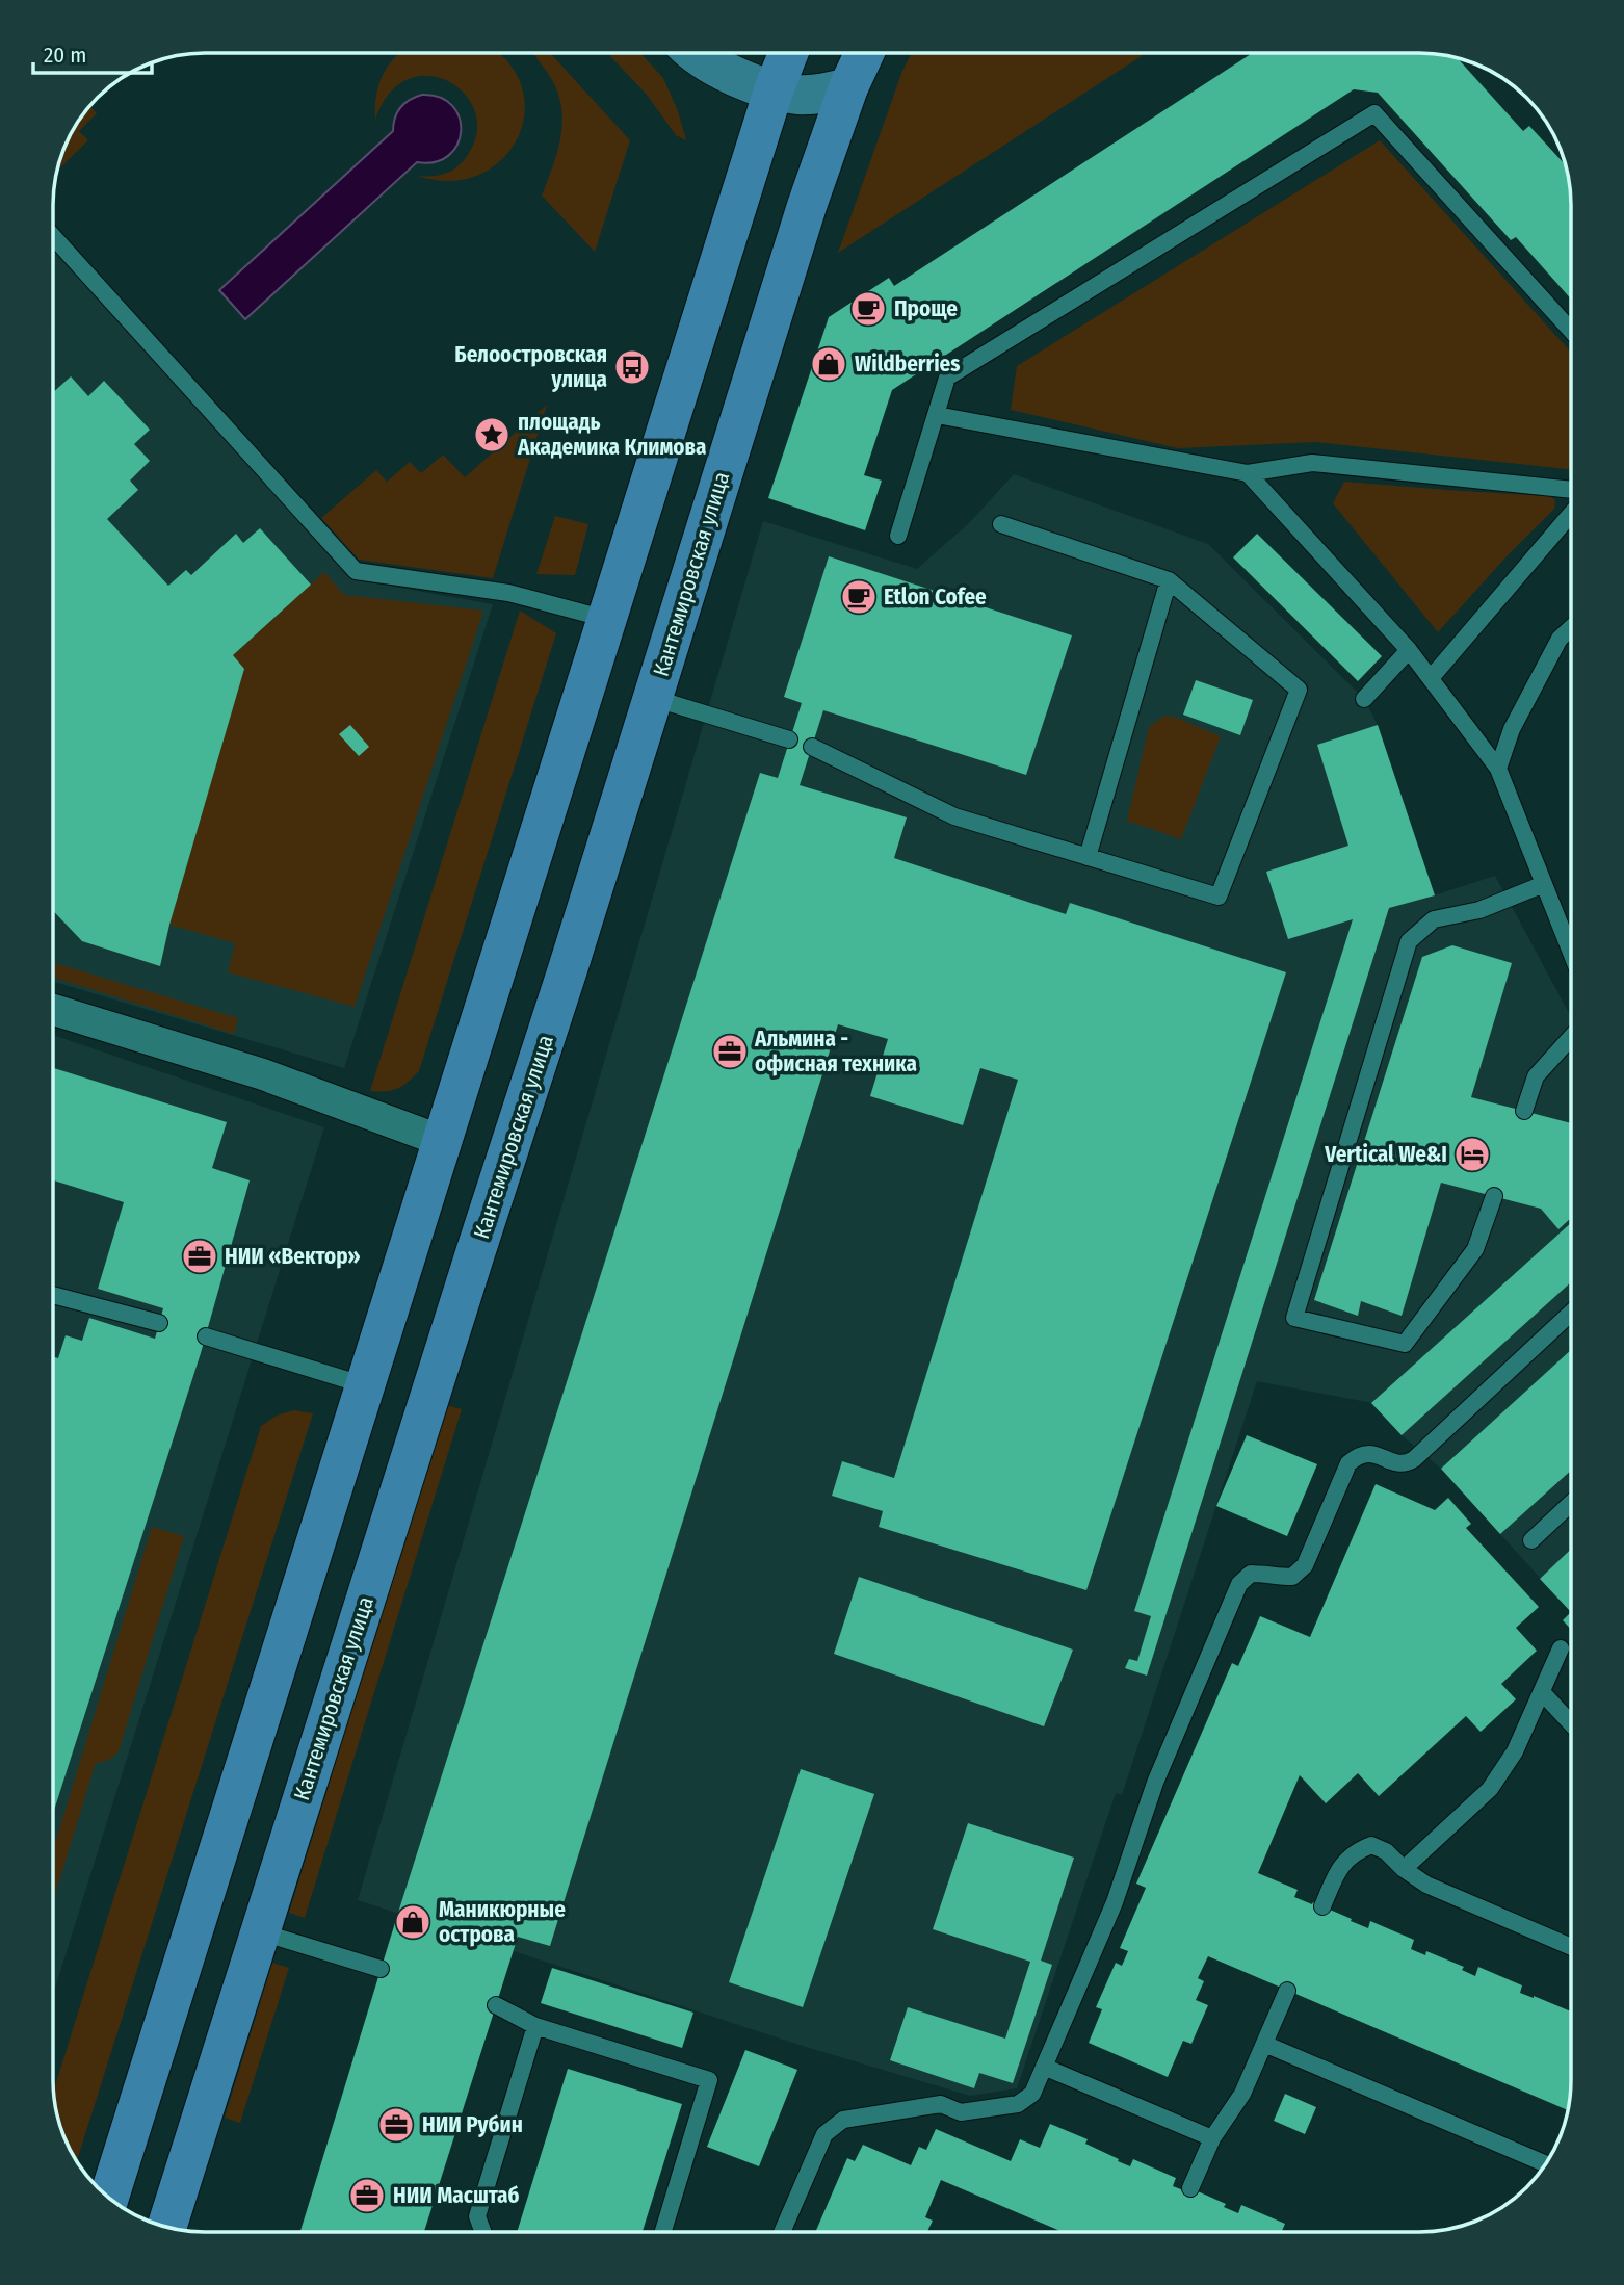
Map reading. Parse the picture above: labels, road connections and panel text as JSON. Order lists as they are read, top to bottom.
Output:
{
  "streets": {
    "main road": ["Кантемировская улица"]
  },
  "places": {
    "cafe": ["Проще", "Etlon Cofee"],
    "shop": ["Wildberries", "Маникюрные острова"],
    "bus stop": ["Белоостровская улица"],
    "place": ["площадь Академика Климова"],
    "office": [
      "Альмина - офисная техника",
      "НИИ «Вектор»",
      "НИИ Рубин",
      "НИИ Масштаб"
    ],
    "hotel": ["Vertical We&I"]
  },
  "scale_bar": "20 m"
}
